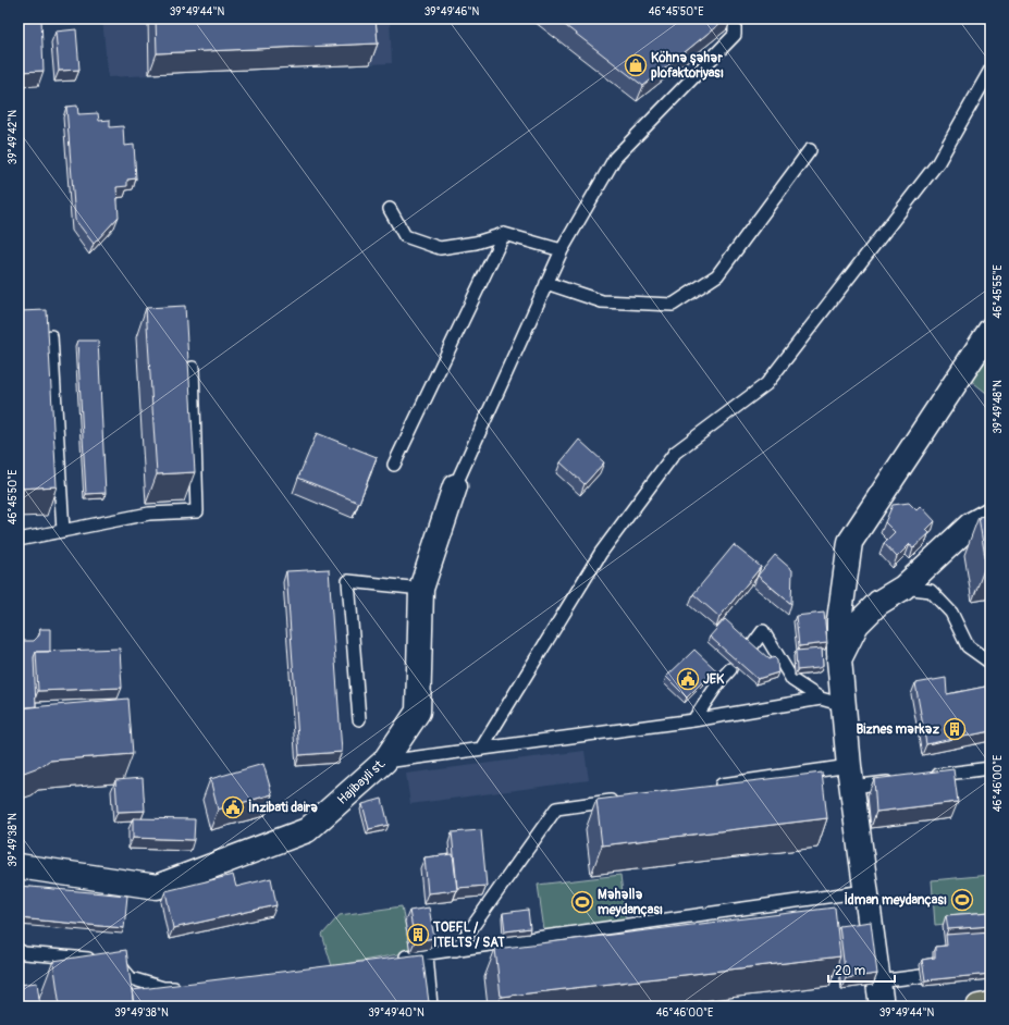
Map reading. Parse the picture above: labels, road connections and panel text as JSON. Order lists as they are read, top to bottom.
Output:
{
  "streets": {
    "street": ["Hajibayli st."]
  },
  "places": {
    "shop": ["Köhnə şəhər plofaktoriyası"],
    "public building": ["JEK", "İnzibati dairə"],
    "building": ["Biznes mərkəz", "TOEFL / ITELTS / SAT"],
    "sports": ["İdman meydançası", "Məhəllə meydançası"]
  },
  "scale_bar": "20 m",
  "coordinates": [
    "39°49'44\"N",
    "39°49'46\"N",
    "46°45'50\"E",
    "39°49'42\"N",
    "46°45'55\"E",
    "39°49'48\"N",
    "46°46'00\"E",
    "39°49'38\"N",
    "39°49'40\"N"
  ]
}
